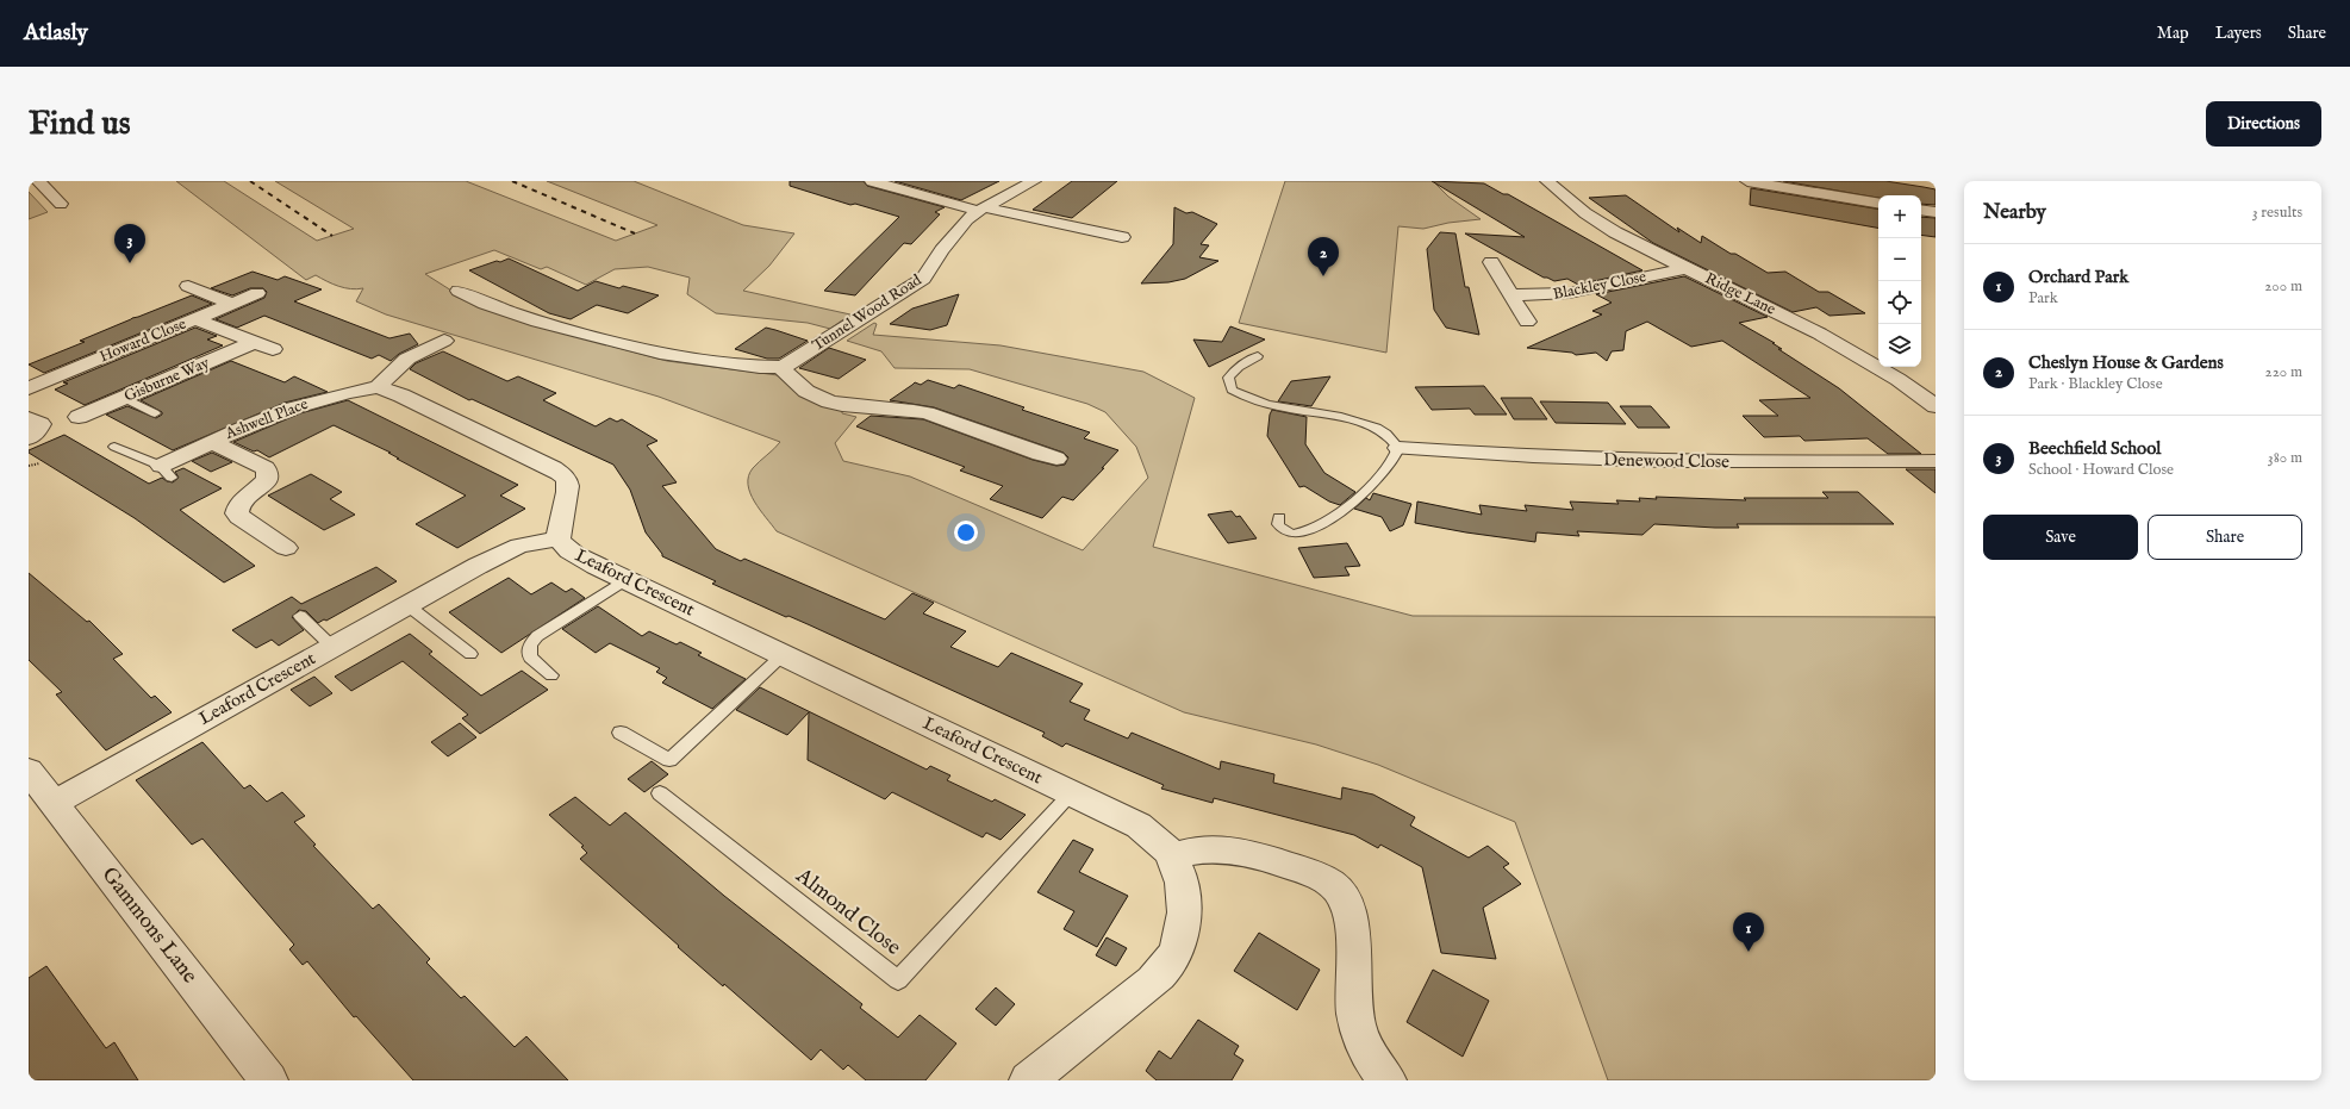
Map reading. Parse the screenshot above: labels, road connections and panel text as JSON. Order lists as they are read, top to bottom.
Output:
{
  "streets": {
    "street": [
      "Blackley Close",
      "Ridge Lane",
      "Tunnel Wood Road",
      "Howard Close",
      "Gisburne Way",
      "Ashwell Place",
      "Denewood Close",
      "Leaford Crescent",
      "Gammons Lane"
    ],
    "lane": ["Almond Close"]
  },
  "crossings": [
    ["Blackley Close", "Ridge Lane"],
    ["Howard Close", "Gisburne Way"],
    ["Leaford Crescent", "Almond Close"],
    ["Leaford Crescent", "Gammons Lane"]
  ],
  "page": {
    "header": "Atlasly",
    "nav": ["Map", "Layers", "Share"],
    "buttons": [
      "Directions",
      ["Save", "Share"]
    ],
    "title": "Find us",
    "heading": ["Nearby", "3 results"],
    "map_buttons": ["+", "−"],
    "pins": ["3", "2", "1"],
    "list": [
      {
        "mark": "1",
        "name": "Orchard Park",
        "note": "Park",
        "value": "200 m"
      },
      {
        "mark": "2",
        "name": "Cheslyn House & Gardens",
        "note": "Park · Blackley Close",
        "value": "220 m"
      },
      {
        "mark": "3",
        "name": "Beechfield School",
        "note": "School · Howard Close",
        "value": "380 m"
      }
    ]
  }
}
